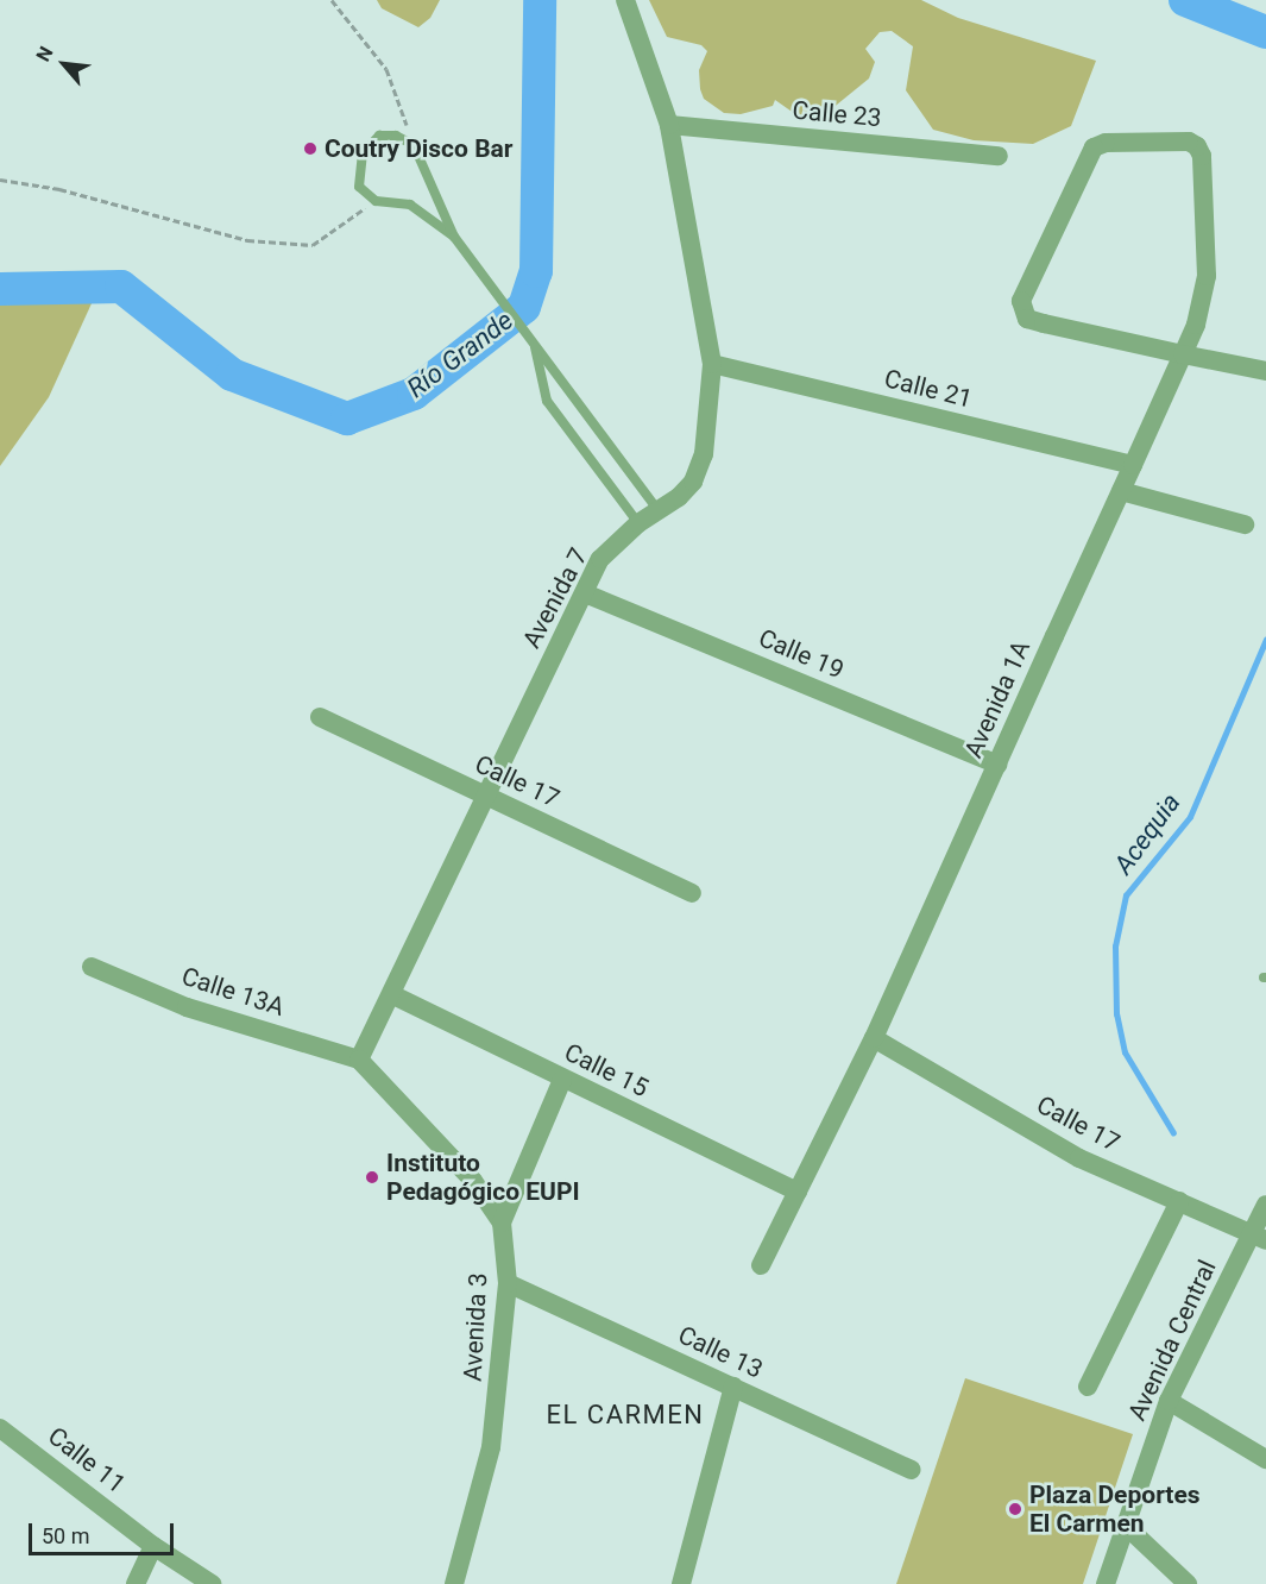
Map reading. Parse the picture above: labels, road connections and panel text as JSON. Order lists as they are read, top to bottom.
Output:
{
  "streets": {
    "street": [
      "Calle 23",
      "Calle 21",
      "Avenida 7",
      "Calle 19",
      "Avenida 1A",
      "Calle 17",
      "Calle 13A",
      "Calle 15",
      "Avenida 3",
      "Avenida Central",
      "Calle 13",
      "Calle 11"
    ]
  },
  "crossings": [
    ["Calle 23", "Avenida 7"],
    ["Calle 21", "Avenida 7"],
    ["Calle 21", "Avenida 1A"],
    ["Avenida 7", "Calle 19"],
    ["Avenida 7", "Calle 17"],
    ["Avenida 7", "Calle 13A"],
    ["Avenida 7", "Calle 15"],
    ["Calle 19", "Avenida 1A"],
    ["Avenida 1A", "Calle 17"],
    ["Avenida 1A", "Calle 15"],
    ["Calle 17", "Avenida Central"],
    ["Calle 15", "Avenida 3"],
    ["Avenida 3", "Calle 13"]
  ],
  "districts": ["EL CARMEN"],
  "water": ["Río Grande", "Acequia"],
  "places": ["Coutry Disco Bar", "Instituto Pedagógico EUPI", "Plaza Deportes El Carmen"],
  "scale_bar": "50 m",
  "north": "top left"
}
